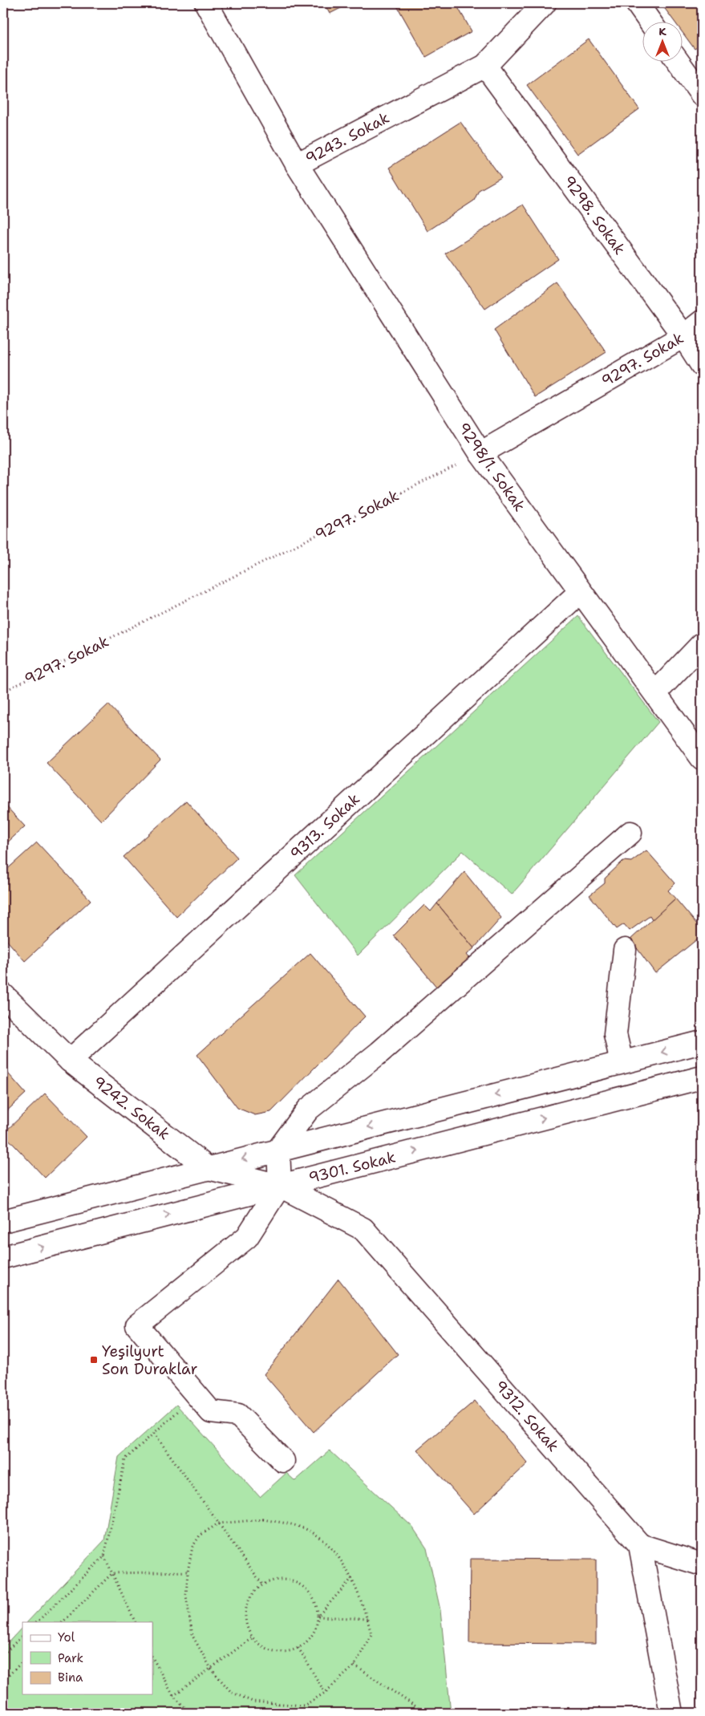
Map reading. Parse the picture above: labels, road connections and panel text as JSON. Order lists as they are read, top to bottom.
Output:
{
  "streets": {
    "street": [
      "9243. Sokak",
      "9298. Sokak",
      "9297. Sokak",
      "9298/1. Sokak",
      "9313. Sokak",
      "9242. Sokak",
      "9301. Sokak",
      "9312. Sokak"
    ]
  },
  "crossings": [
    ["9243. Sokak", "9298. Sokak"],
    ["9243. Sokak", "9298/1. Sokak"],
    ["9298. Sokak", "9297. Sokak"],
    ["9297. Sokak", "9298/1. Sokak"],
    ["9298/1. Sokak", "9313. Sokak"],
    ["9313. Sokak", "9242. Sokak"],
    ["9242. Sokak", "9301. Sokak"],
    ["9242. Sokak", "9312. Sokak"],
    ["9301. Sokak", "9312. Sokak"]
  ],
  "places": {
    "transit": ["Yeşilyurt Son Duraklar"]
  },
  "legend": ["Yol", "Park", "Bina"],
  "north": "top"
}
